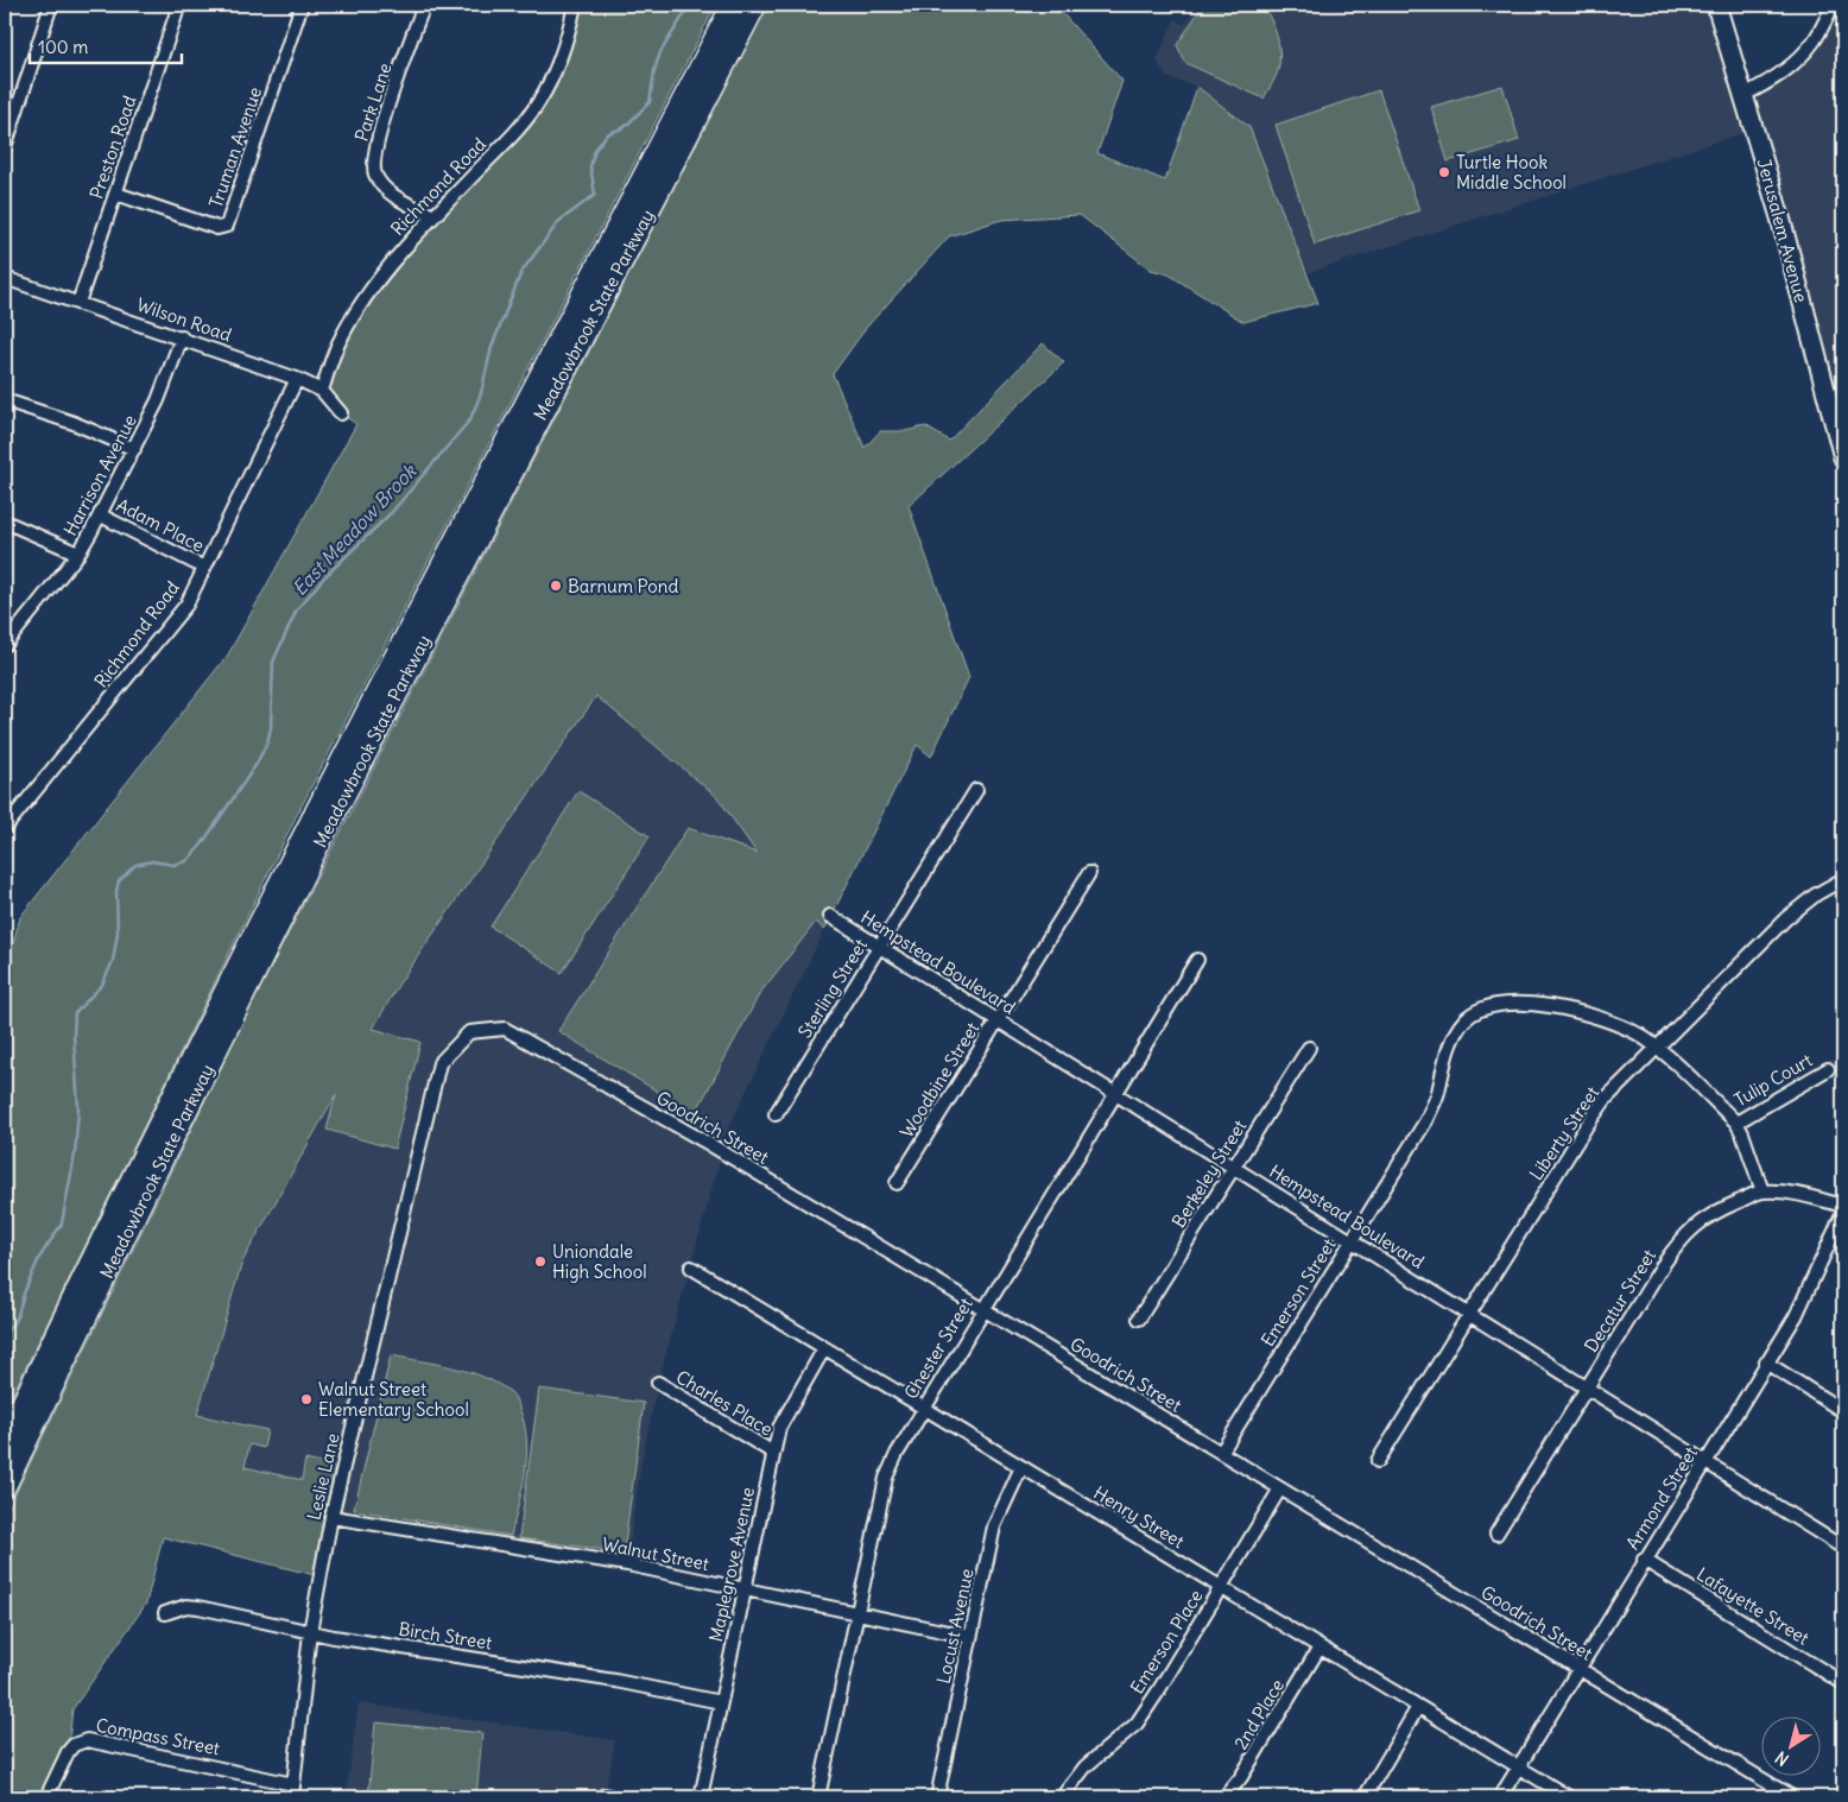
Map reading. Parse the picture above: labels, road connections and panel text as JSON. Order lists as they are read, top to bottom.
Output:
{
  "streets": {
    "highway": ["Meadowbrook State Parkway"],
    "main road": ["Jerusalem Avenue"],
    "street": [
      "Park Lane",
      "Preston Road",
      "Truman Avenue",
      "Richmond Road",
      "Wilson Road",
      "Harrison Avenue",
      "Adam Place",
      "Hempstead Boulevard",
      "Sterling Street",
      "Woodbine Street",
      "Tulip Court",
      "Goodrich Street",
      "Liberty Street",
      "Berkeley Street",
      "Emerson Street",
      "Decatur Street",
      "Chester Street",
      "Charles Place",
      "Leslie Lane",
      "Armond Street",
      "Henry Street",
      "Walnut Street",
      "Maplegrove Avenue",
      "Lafayette Street",
      "Locust Avenue",
      "Birch Street",
      "Emerson Place",
      "2nd Place",
      "Compass Street"
    ]
  },
  "crossings": [
    ["Park Lane", "Richmond Road"],
    ["Preston Road", "Truman Avenue"],
    ["Preston Road", "Wilson Road"],
    ["Richmond Road", "Wilson Road"],
    ["Richmond Road", "Adam Place"],
    ["Wilson Road", "Harrison Avenue"],
    ["Harrison Avenue", "Adam Place"],
    ["Hempstead Boulevard", "Sterling Street"],
    ["Hempstead Boulevard", "Woodbine Street"],
    ["Hempstead Boulevard", "Liberty Street"],
    ["Hempstead Boulevard", "Berkeley Street"],
    ["Hempstead Boulevard", "Emerson Street"],
    ["Hempstead Boulevard", "Decatur Street"],
    ["Hempstead Boulevard", "Chester Street"],
    ["Hempstead Boulevard", "Armond Street"],
    ["Tulip Court", "Emerson Street"],
    ["Goodrich Street", "Emerson Street"],
    ["Goodrich Street", "Chester Street"],
    ["Goodrich Street", "Leslie Lane"],
    ["Goodrich Street", "Armond Street"],
    ["Goodrich Street", "Emerson Place"],
    ["Liberty Street", "Emerson Street"],
    ["Emerson Street", "Decatur Street"],
    ["Chester Street", "Henry Street"],
    ["Chester Street", "Walnut Street"],
    ["Charles Place", "Maplegrove Avenue"],
    ["Leslie Lane", "Walnut Street"],
    ["Leslie Lane", "Birch Street"],
    ["Leslie Lane", "Compass Street"],
    ["Armond Street", "Henry Street"],
    ["Armond Street", "Lafayette Street"],
    ["Henry Street", "Maplegrove Avenue"],
    ["Henry Street", "Locust Avenue"],
    ["Henry Street", "Emerson Place"],
    ["Henry Street", "2nd Place"],
    ["Walnut Street", "Maplegrove Avenue"],
    ["Walnut Street", "Locust Avenue"],
    ["Maplegrove Avenue", "Birch Street"]
  ],
  "water": ["East Meadow Brook"],
  "places": [
    "Turtle Hook Middle School",
    "Barnum Pond",
    "Uniondale High School",
    "Walnut Street Elementary School"
  ],
  "scale_bar": "100 m",
  "north": "bottom left"
}
